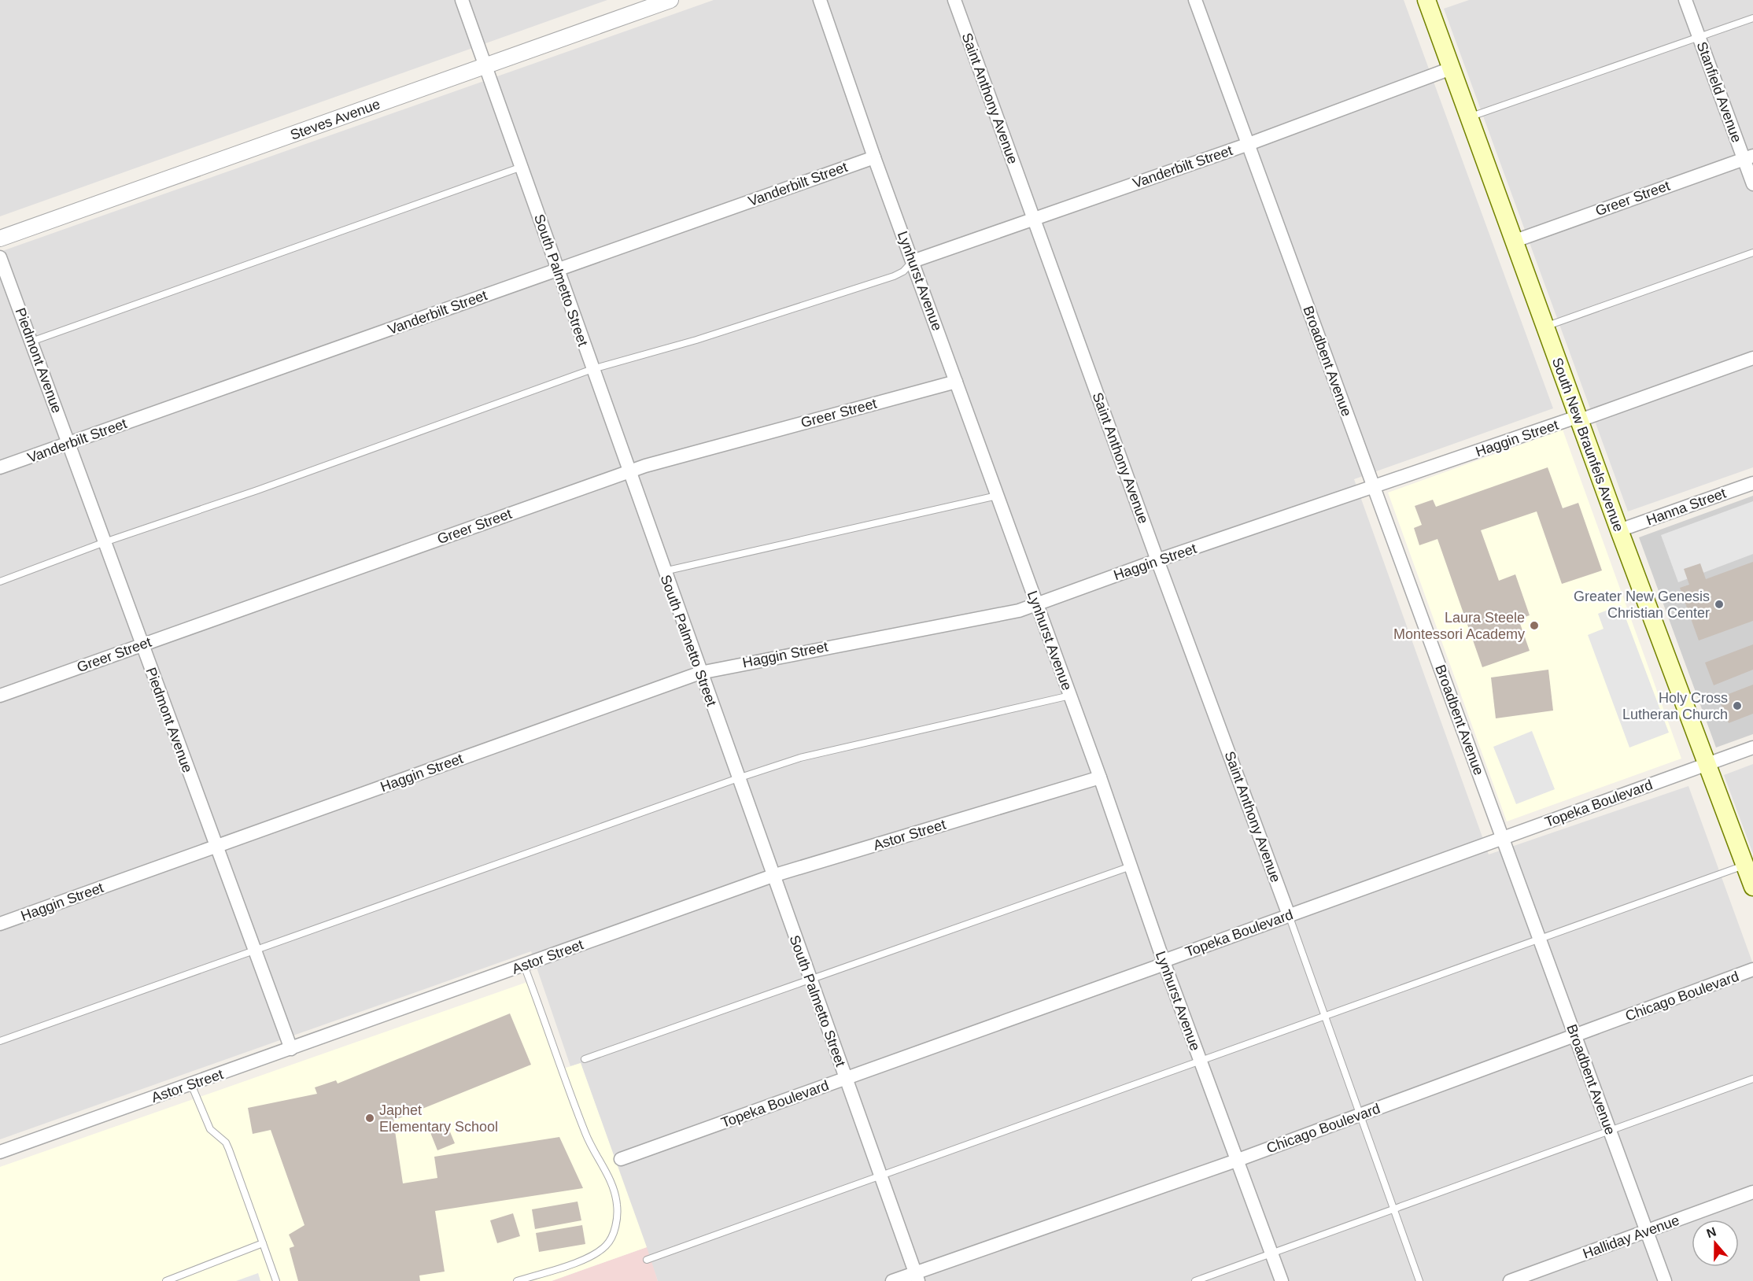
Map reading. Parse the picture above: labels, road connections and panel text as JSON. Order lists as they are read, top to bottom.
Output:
{
  "streets": {
    "main road": ["South New Braunfels Avenue"],
    "street": [
      "Stanfield Avenue",
      "Saint Anthony Avenue",
      "Steves Avenue",
      "Vanderbilt Street",
      "Greer Street",
      "South Palmetto Street",
      "Lynhurst Avenue",
      "Piedmont Avenue",
      "Broadbent Avenue",
      "Haggin Street",
      "Hanna Street",
      "Topeka Boulevard",
      "Astor Street",
      "Chicago Boulevard",
      "Halliday Avenue"
    ]
  },
  "crossings": [
    ["Stanfield Avenue", "Greer Street"],
    ["Saint Anthony Avenue", "Vanderbilt Street"],
    ["Saint Anthony Avenue", "Haggin Street"],
    ["Saint Anthony Avenue", "Topeka Boulevard"],
    ["Steves Avenue", "South Palmetto Street"],
    ["Vanderbilt Street", "South Palmetto Street"],
    ["Vanderbilt Street", "Lynhurst Avenue"],
    ["Vanderbilt Street", "Piedmont Avenue"],
    ["Vanderbilt Street", "Broadbent Avenue"],
    ["Vanderbilt Street", "South New Braunfels Avenue"],
    ["Greer Street", "South Palmetto Street"],
    ["Greer Street", "Lynhurst Avenue"],
    ["Greer Street", "Piedmont Avenue"],
    ["Greer Street", "South New Braunfels Avenue"],
    ["South Palmetto Street", "Haggin Street"],
    ["South Palmetto Street", "Topeka Boulevard"],
    ["South Palmetto Street", "Astor Street"],
    ["South Palmetto Street", "Chicago Boulevard"],
    ["Lynhurst Avenue", "Haggin Street"],
    ["Lynhurst Avenue", "Topeka Boulevard"],
    ["Lynhurst Avenue", "Astor Street"],
    ["Lynhurst Avenue", "Chicago Boulevard"],
    ["Piedmont Avenue", "Haggin Street"],
    ["Piedmont Avenue", "Astor Street"],
    ["Broadbent Avenue", "Haggin Street"],
    ["Broadbent Avenue", "Topeka Boulevard"],
    ["Broadbent Avenue", "Chicago Boulevard"],
    ["Broadbent Avenue", "Halliday Avenue"],
    ["Haggin Street", "South New Braunfels Avenue"],
    ["South New Braunfels Avenue", "Hanna Street"],
    ["South New Braunfels Avenue", "Topeka Boulevard"]
  ],
  "places": [
    "Greater New Genesis Christian Center",
    "Laura Steele Montessori Academy",
    "Holy Cross Lutheran Church",
    "Japhet Elementary School"
  ],
  "north": "top"
}
